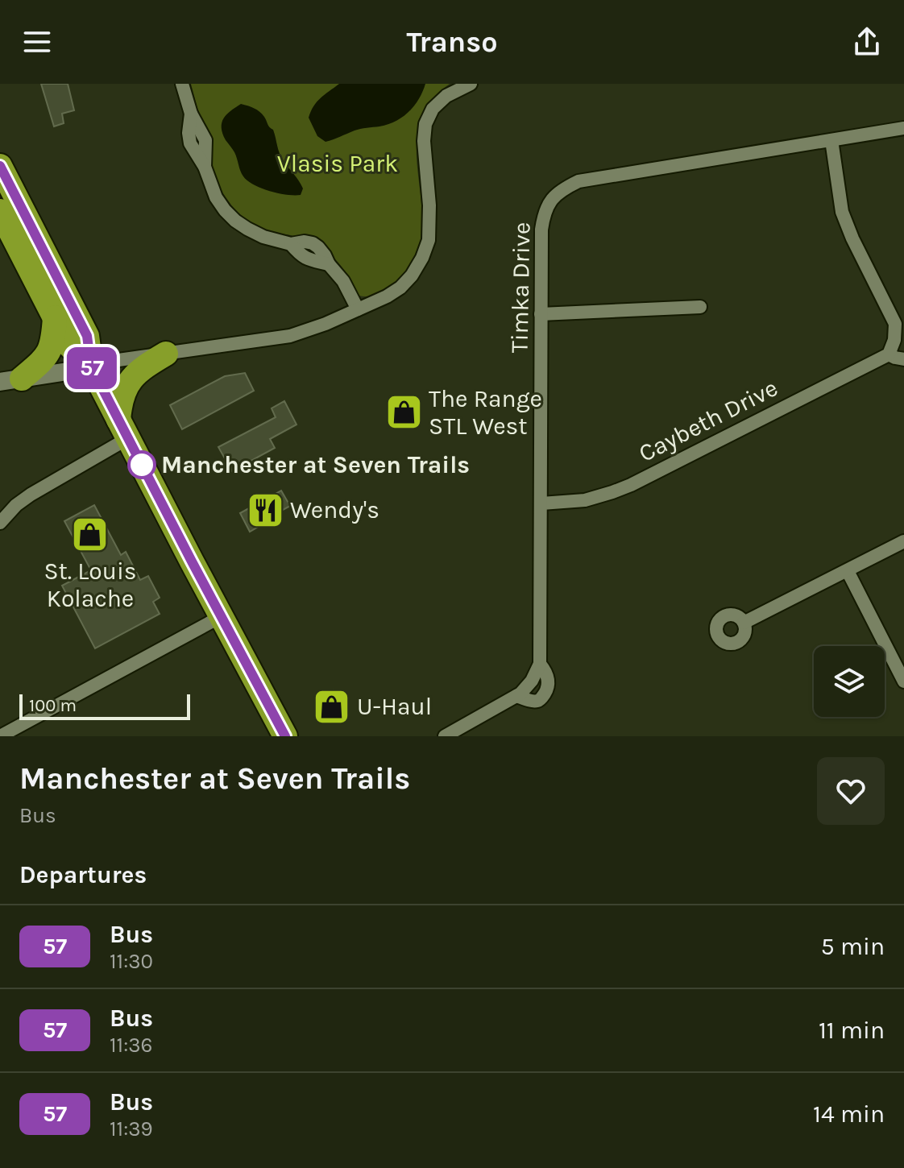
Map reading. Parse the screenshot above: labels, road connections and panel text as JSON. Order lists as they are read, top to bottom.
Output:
{
  "streets": {
    "street": ["Timka Drive", "Caybeth Drive"]
  },
  "crossings": [
    ["Timka Drive", "Caybeth Drive"]
  ],
  "parks": ["Vlasis Park"],
  "places": {
    "shop": ["The Range STL West", "St. Louis Kolache", "U-Haul"],
    "other": ["Manchester at Seven Trails"],
    "restaurant": ["Wendy's"]
  },
  "lines": ["bus line 57"],
  "scale_bar": "100 m",
  "page": {
    "header": "Transo",
    "on_map": "57",
    "scale": "100 m",
    "heading": [
      ["Manchester at Seven Trails", "Bus"],
      "Departures"
    ],
    "list": [
      {
        "mark": "57",
        "name": "Bus",
        "note": "11:30",
        "value": "5 min"
      },
      {
        "mark": "57",
        "name": "Bus",
        "note": "11:36",
        "value": "11 min"
      },
      {
        "mark": "57",
        "name": "Bus",
        "note": "11:39",
        "value": "14 min"
      }
    ]
  }
}
